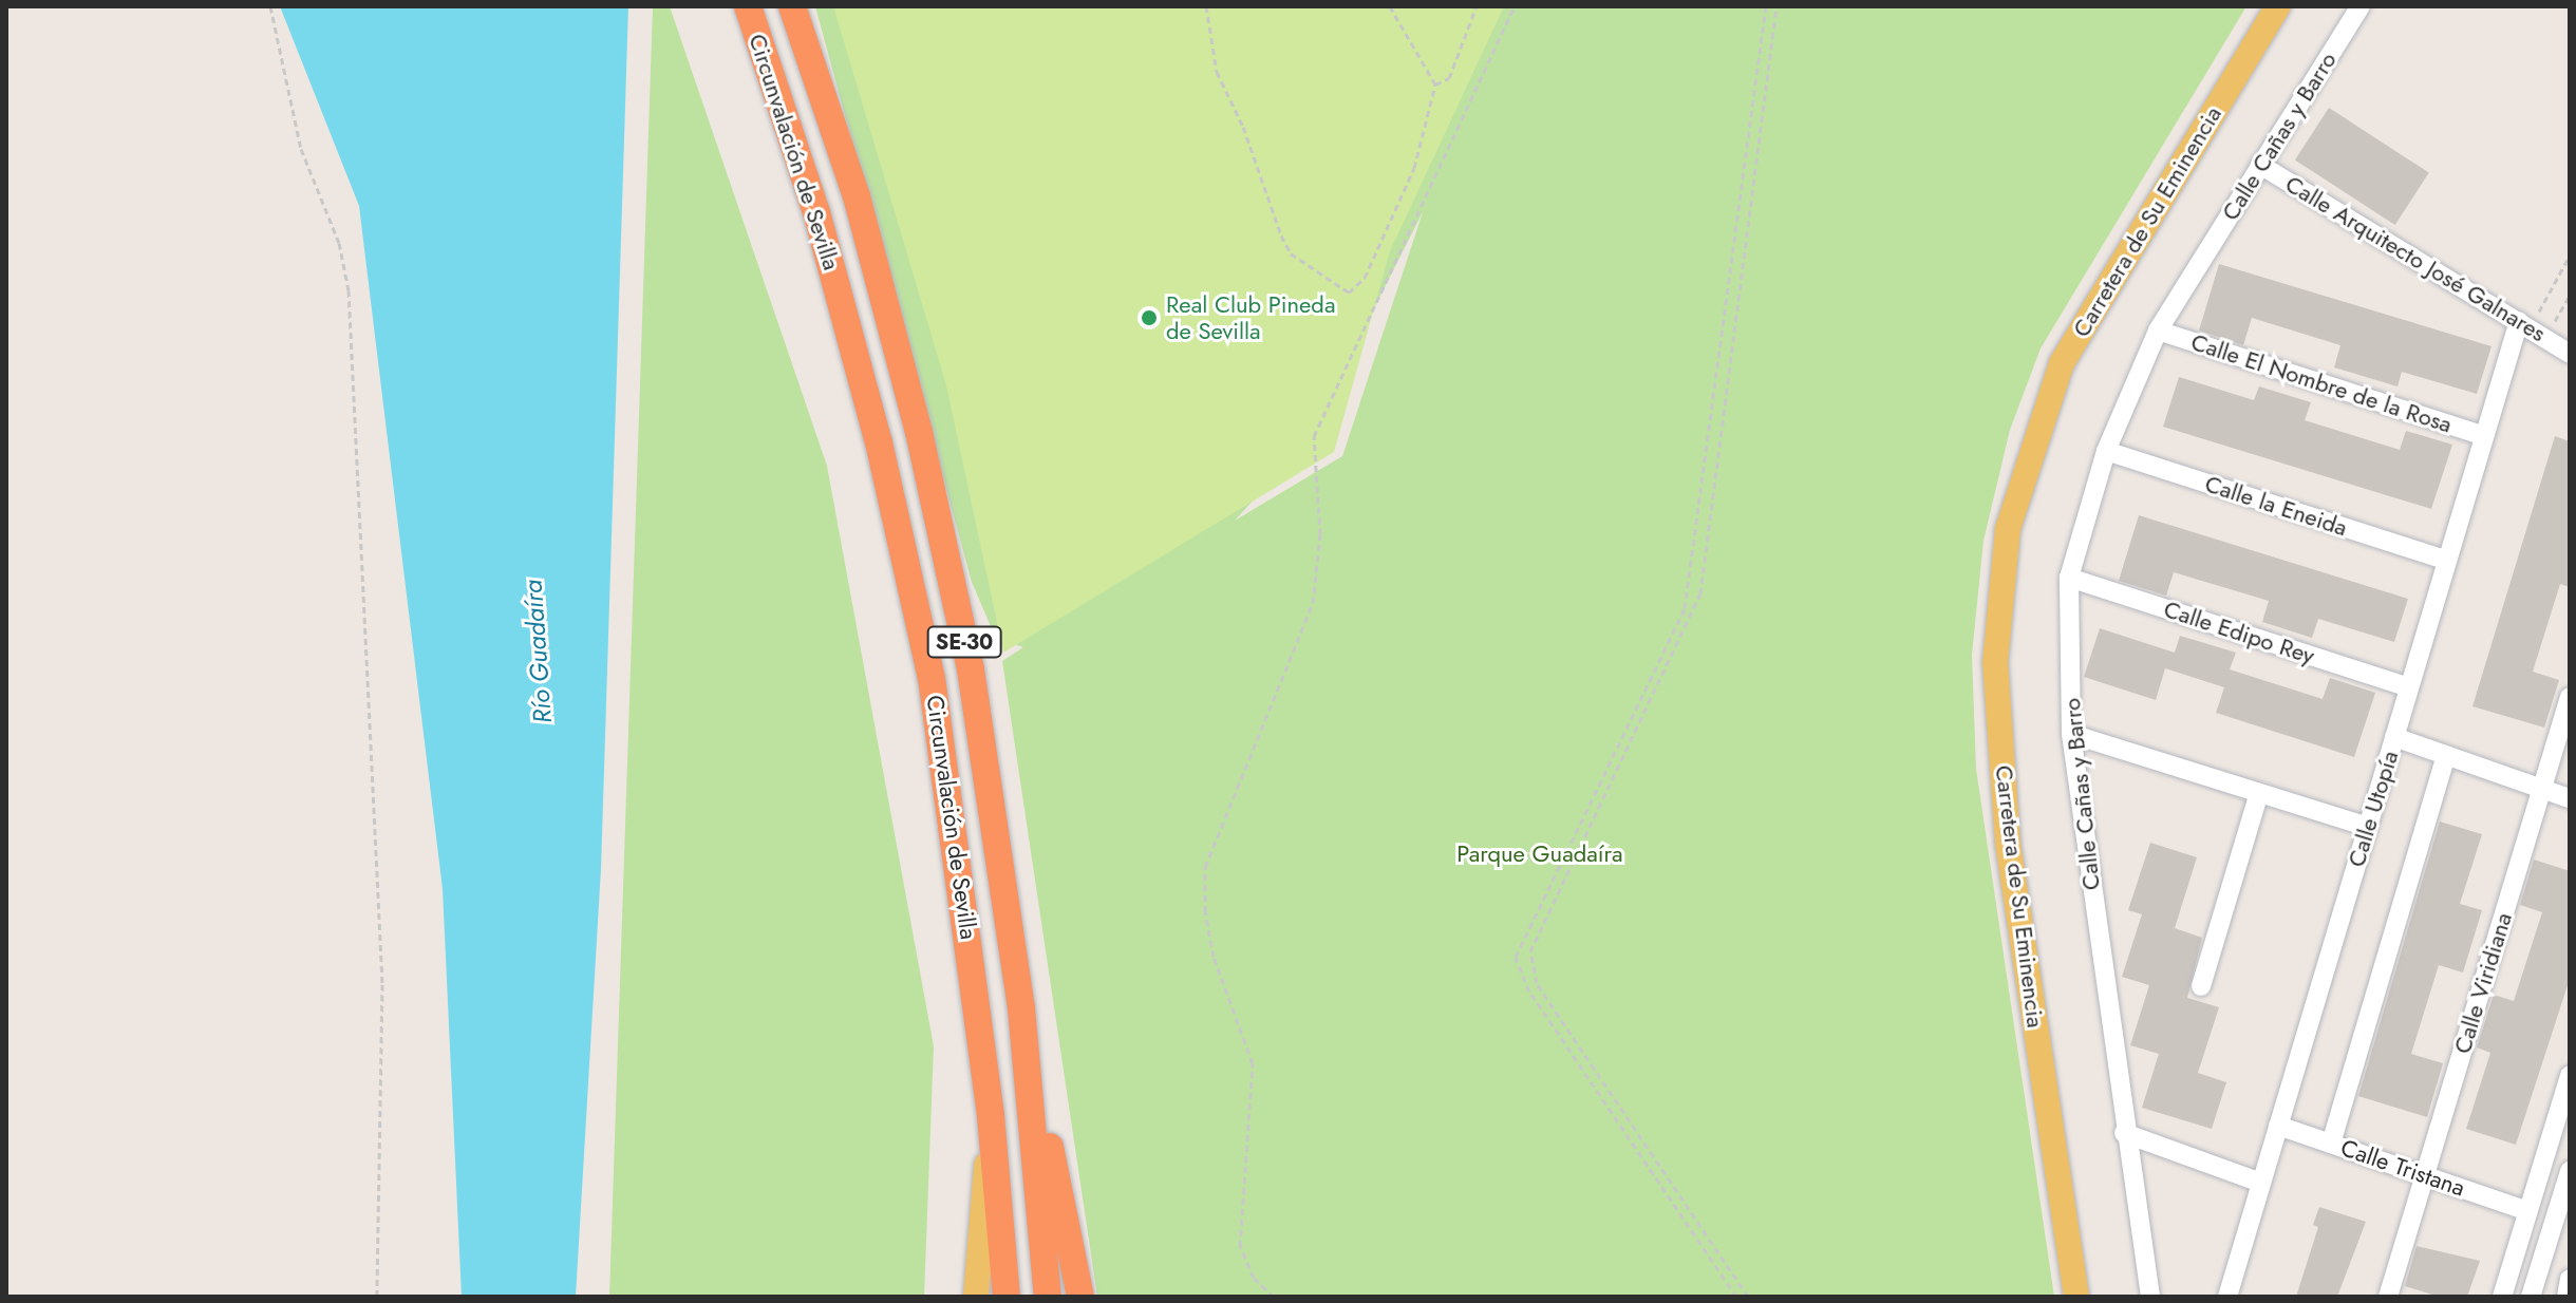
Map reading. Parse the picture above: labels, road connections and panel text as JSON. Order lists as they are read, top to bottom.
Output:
{
  "streets": {
    "highway": ["Circunvalación de Sevilla", "SE-30"],
    "main road": ["Carretera de Su Eminencia"],
    "street": [
      "Calle Cañas y Barro",
      "Calle Arquitecto José Galnares",
      "Calle El Nombre de la Rosa",
      "Calle la Eneida",
      "Calle Edipo Rey",
      "Calle Utopía",
      "Calle Viridiana",
      "Calle Tristana"
    ]
  },
  "crossings": [
    ["Calle Cañas y Barro", "Calle Arquitecto José Galnares"],
    ["Calle Cañas y Barro", "Calle El Nombre de la Rosa"],
    ["Calle Cañas y Barro", "Calle la Eneida"],
    ["Calle Cañas y Barro", "Calle Edipo Rey"],
    ["Calle Arquitecto José Galnares", "Calle Utopía"],
    ["Calle El Nombre de la Rosa", "Calle Utopía"],
    ["Calle la Eneida", "Calle Utopía"],
    ["Calle Edipo Rey", "Calle Utopía"],
    ["Calle Utopía", "Calle Tristana"],
    ["Calle Viridiana", "Calle Tristana"]
  ],
  "water": ["Río Guadaíra"],
  "parks": ["Parque Guadaíra"],
  "places": ["Real Club Pineda de Sevilla"]
}
